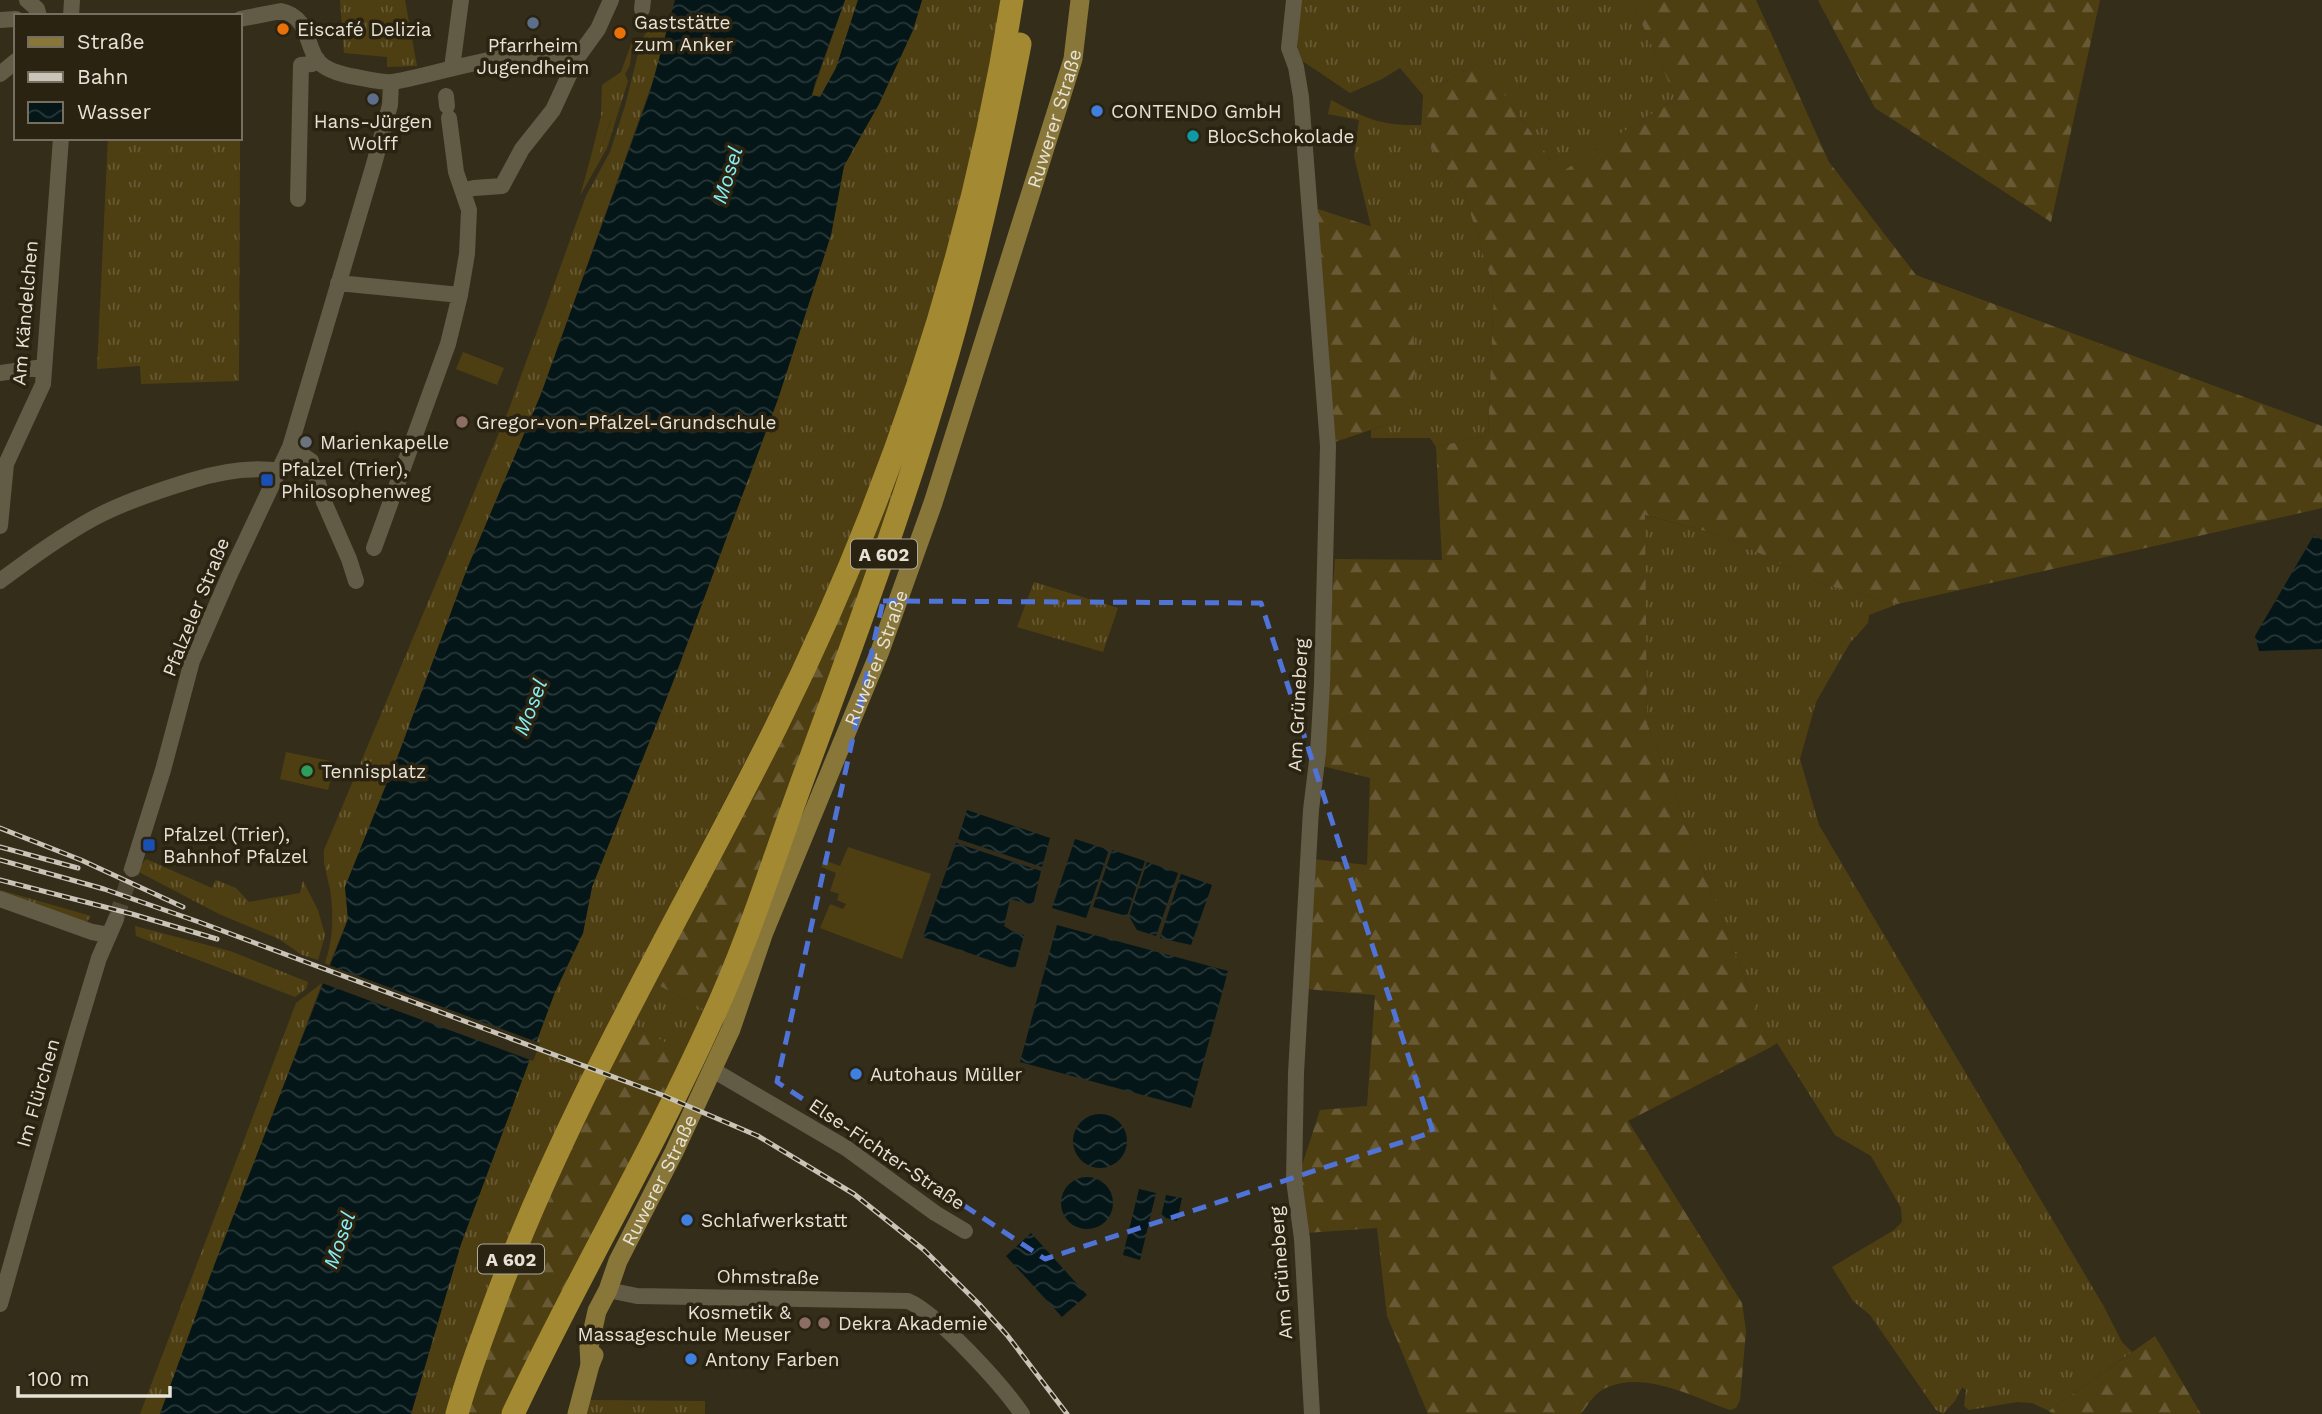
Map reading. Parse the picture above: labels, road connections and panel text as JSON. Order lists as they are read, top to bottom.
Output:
{
  "streets": {
    "highway": ["A 602"],
    "main road": ["Ruwerer Straße"],
    "street": [
      "Am Kändelchen",
      "Pfalzeler Straße",
      "Am Grüneberg",
      "Im Flürchen",
      "Else-Fichter-Straße",
      "Ohmstraße"
    ]
  },
  "crossings": [
    ["Ruwerer Straße", "Else-Fichter-Straße"],
    ["Ruwerer Straße", "Ohmstraße"]
  ],
  "water": ["Mosel"],
  "places": {
    "other": [
      "Pfarrheim Jugendheim",
      "Eiscafé Delizia",
      "Gaststätte zum Anker",
      "Hans-Jürgen Wolff",
      "CONTENDO GmbH",
      "BlocSchokolade",
      "Gregor-von-Pfalzel-Grundschule",
      "Marienkapelle",
      "Tennisplatz",
      "Autohaus Müller",
      "Schlafwerkstatt",
      "Kosmetik & Massageschule Meuser",
      "Dekra Akademie",
      "Antony Farben"
    ],
    "transit": ["Pfalzel (Trier), Philosophenweg", "Pfalzel (Trier), Bahnhof Pfalzel"]
  },
  "legend": ["Straße", "Bahn", "Wasser"],
  "scale_bar": "100 m"
}
